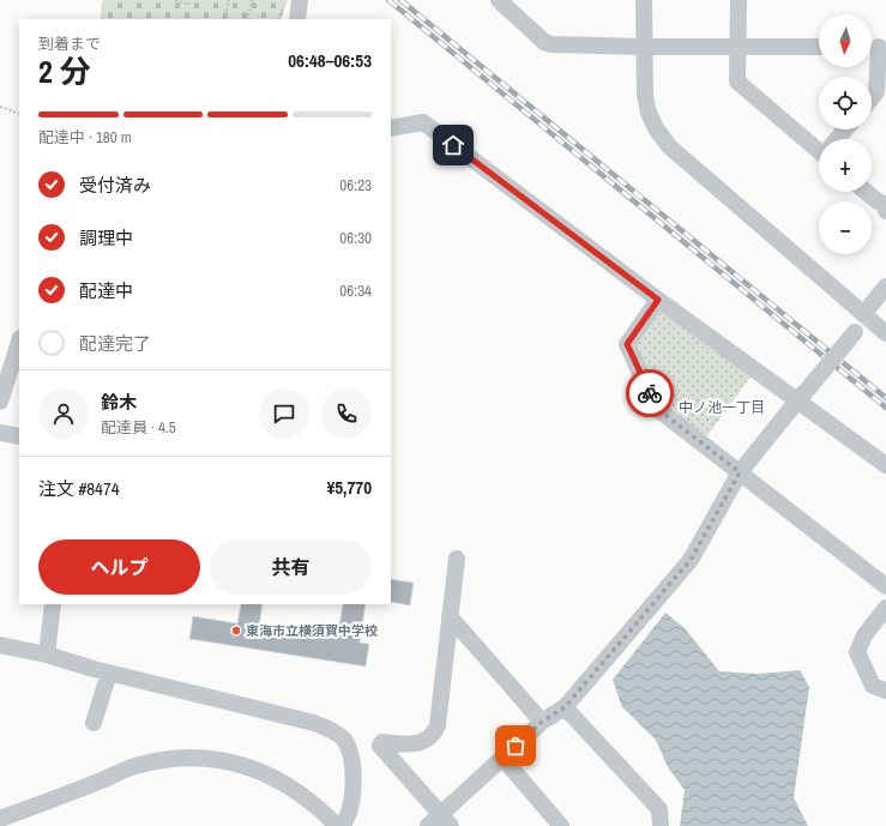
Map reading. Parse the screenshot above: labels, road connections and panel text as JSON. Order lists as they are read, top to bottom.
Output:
{
  "districts": ["中ノ池一丁目"],
  "places": ["東海市立横須賀中学校"],
  "north": "bottom",
  "page": {
    "map_buttons": ["+", "−"],
    "heading": ["2 分", "到着まで", "06:48–06:53"],
    "panel": [
      "鈴木",
      "配達員 · 4.5",
      "注文 #8474",
      "¥5,770"
    ],
    "bar": "配達中 · 180 m",
    "list": [
      ["受付済み", "06:23"],
      ["調理中", "06:30"],
      ["配達中", "06:34"],
      "配達完了"
    ],
    "buttons": ["ヘルプ", "共有"]
  }
}
